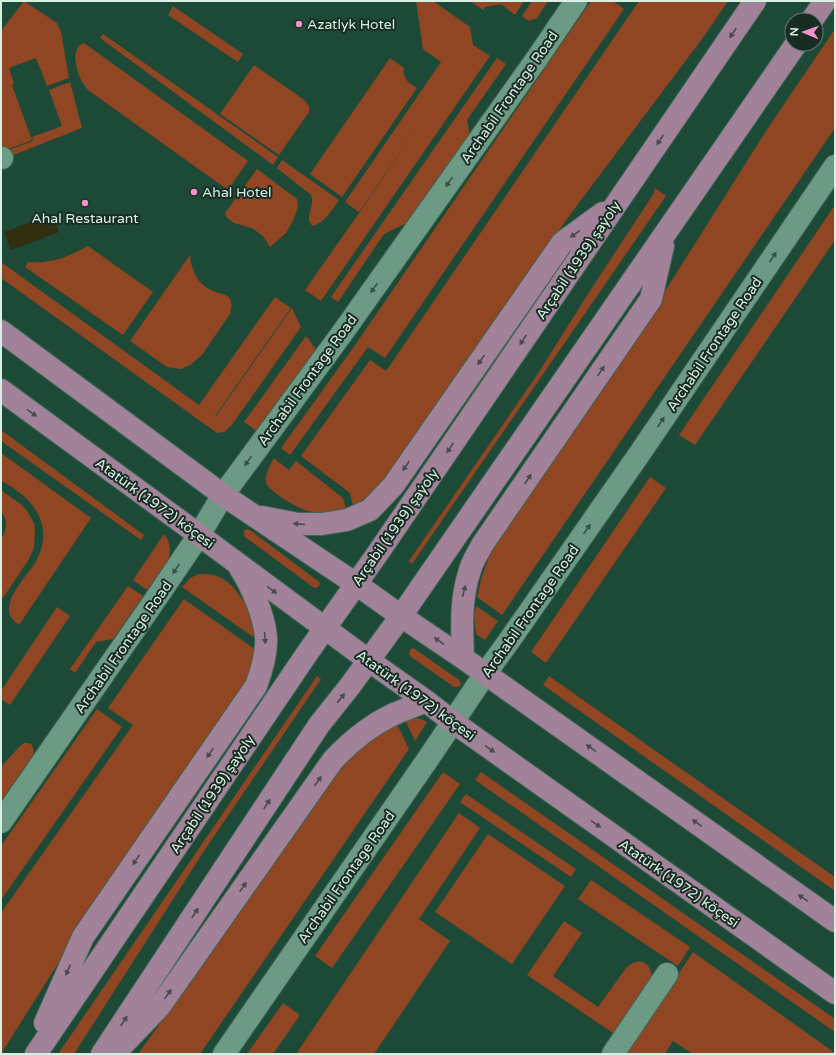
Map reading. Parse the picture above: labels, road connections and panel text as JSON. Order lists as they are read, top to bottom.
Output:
{
  "streets": {
    "main road": ["Arçabil (1939) şaýoly", "Atatürk (1972) köçesi"],
    "street": ["Archabil Frontage Road"]
  },
  "crossings": [
    ["Archabil Frontage Road", "Atatürk (1972) köçesi"],
    ["Arçabil (1939) şaýoly", "Atatürk (1972) köçesi"]
  ],
  "places": ["Azatlyk Hotel", "Ahal Hotel", "Ahal Restaurant"],
  "north": "left"
}
